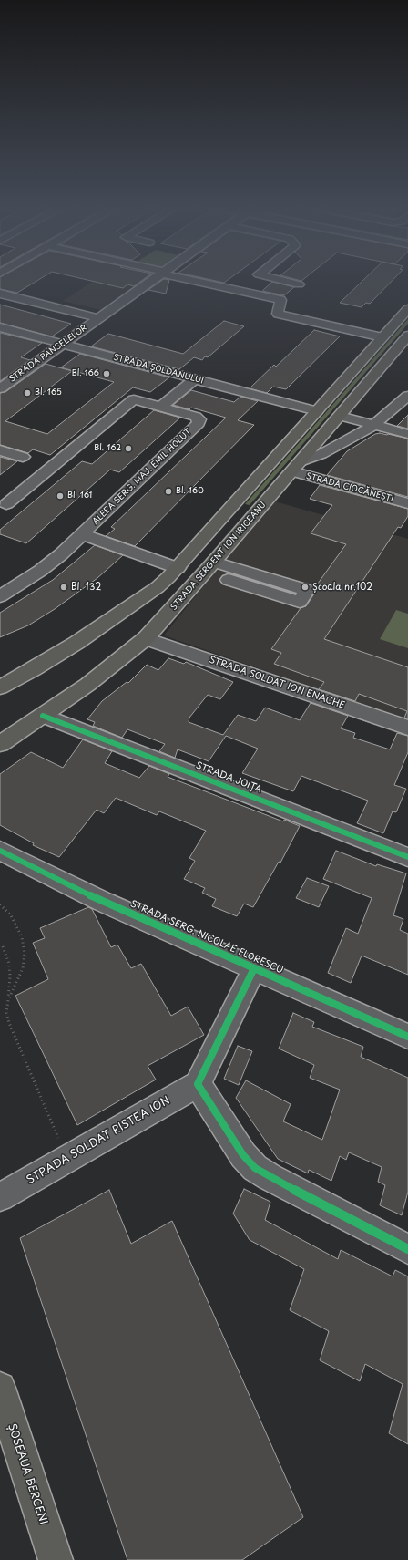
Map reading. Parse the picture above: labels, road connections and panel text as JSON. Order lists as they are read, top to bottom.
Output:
{
  "streets": {
    "main road": ["STRADA SERGENT ION IRICEANU", "ȘOSEAUA BERCENI"],
    "street": [
      "STRADA PANSELELOR",
      "STRADA ȘOLDANULUI",
      "ALEEA SERG. MAJ. EMIL HOLUT",
      "STRADA CIOCĂNEȘTI",
      "STRADA SOLDAT ION ENACHE",
      "STRADA JOIȚA",
      "STRADA SERG. NICOLAE FLORESCU",
      "STRADA SOLDAT RISTEA ION"
    ]
  },
  "crossings": [
    ["STRADA PANSELELOR", "STRADA ȘOLDANULUI"],
    ["STRADA CIOCĂNEȘTI", "STRADA SERGENT ION IRICEANU"],
    ["STRADA SERGENT ION IRICEANU", "STRADA SOLDAT ION ENACHE"],
    ["STRADA SERGENT ION IRICEANU", "STRADA JOIȚA"]
  ],
  "places": [
    "Bl. 166",
    "Bl. 165",
    "Bl. 162",
    "Bl. 160",
    "Bl. 161",
    "Bl. 132",
    "Școala nr.102"
  ]
}
